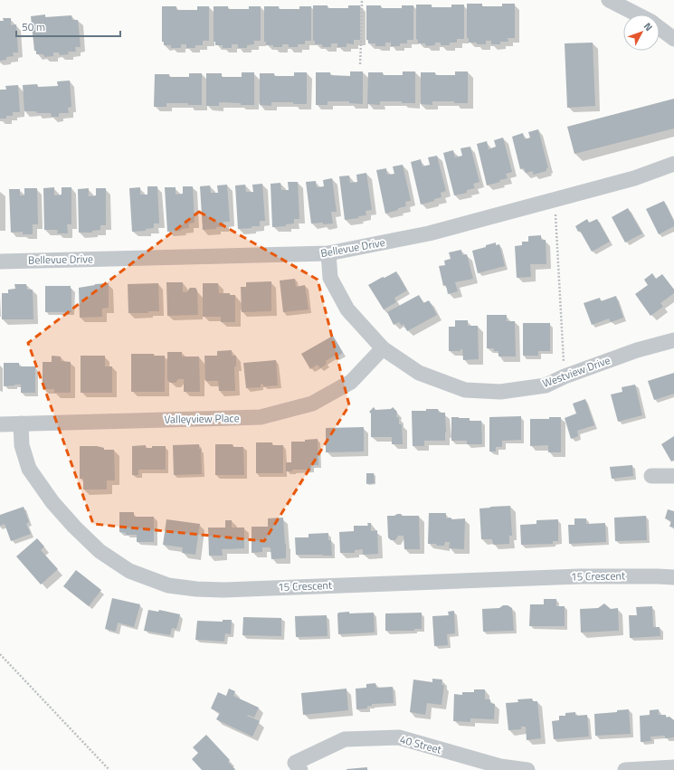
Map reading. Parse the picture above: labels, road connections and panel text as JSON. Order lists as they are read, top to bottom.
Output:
{
  "streets": {
    "street": [
      "Bellevue Drive",
      "Westview Drive",
      "Valleyview Place",
      "15 Crescent",
      "40 Street"
    ]
  },
  "crossings": [
    ["Bellevue Drive", "Westview Drive"],
    ["Westview Drive", "Valleyview Place"],
    ["Valleyview Place", "15 Crescent"]
  ],
  "scale_bar": "50 m",
  "north": "top right"
}
